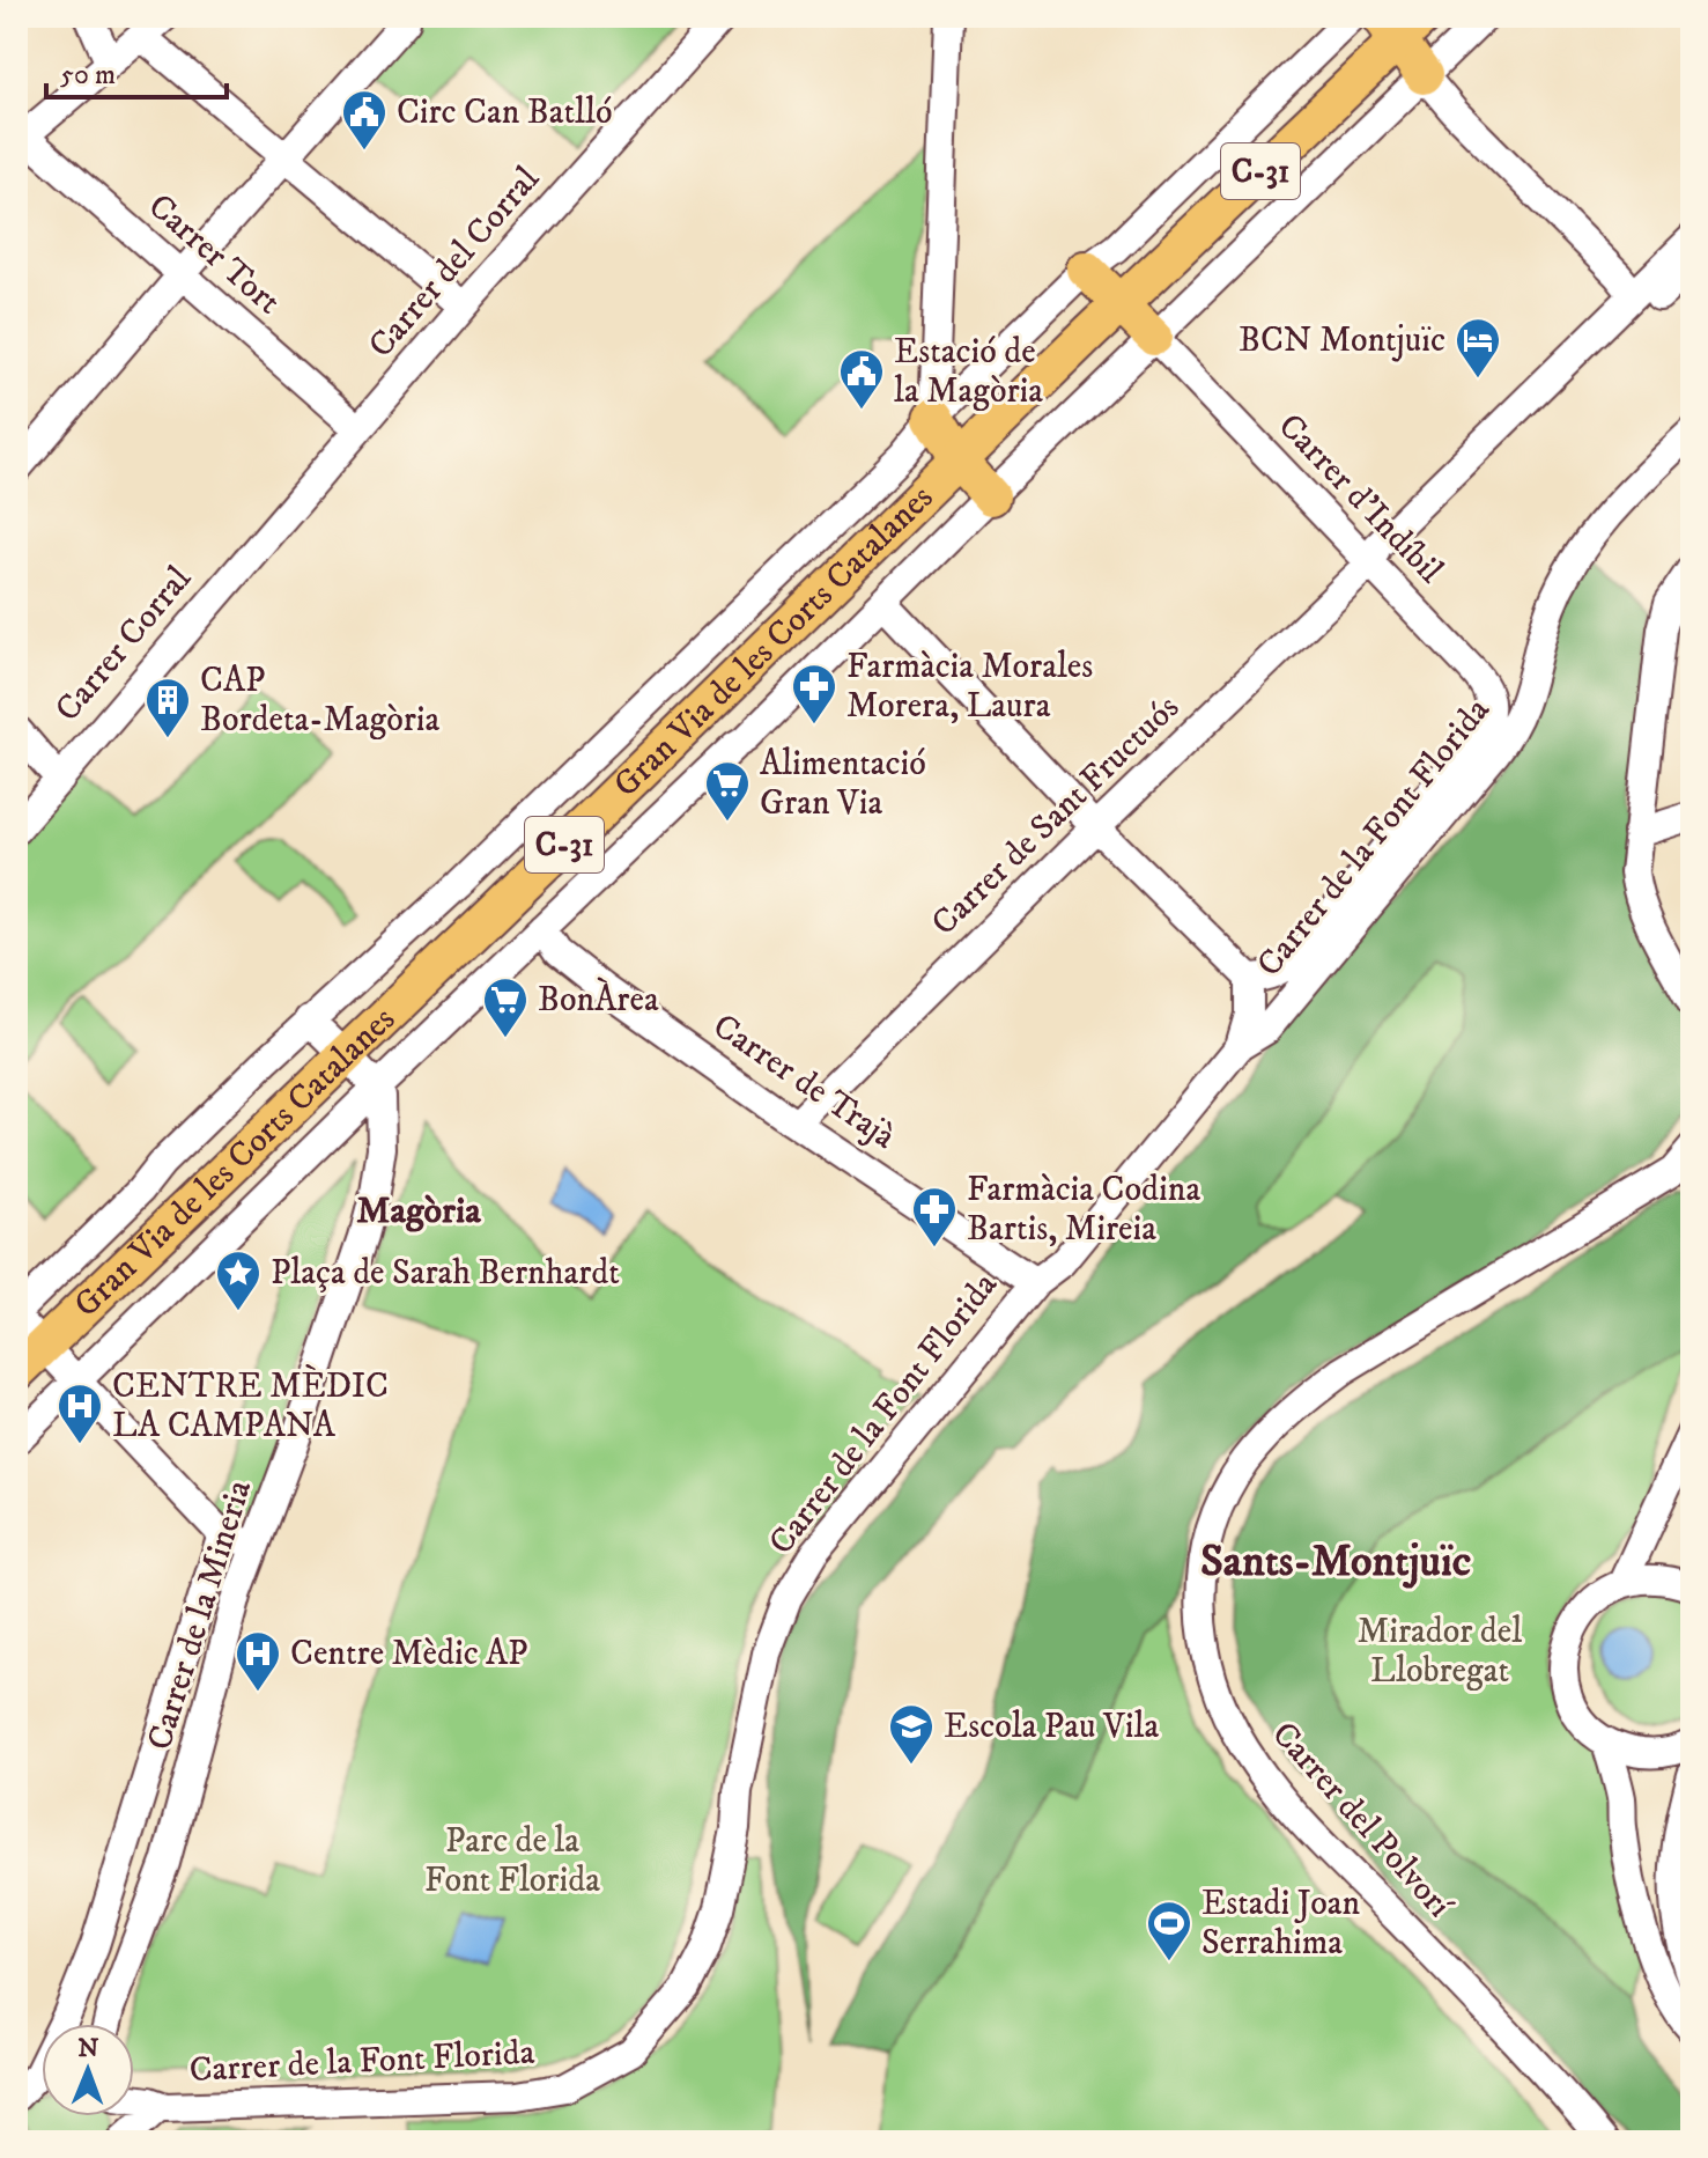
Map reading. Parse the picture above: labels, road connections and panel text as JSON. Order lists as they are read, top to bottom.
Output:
{
  "streets": {
    "main road": ["C-31", "Gran Via de les Corts Catalanes"],
    "street": [
      "Carrer Tort",
      "Carrer del Corral",
      "Carrer d'Indíbil",
      "Carrer Corral",
      "Carrer de Sant Fructuós",
      "Carrer de la Font Florida",
      "Carrer de Trajà",
      "Carrer de la Mineria",
      "Carrer del Polvorí"
    ]
  },
  "crossings": [
    ["Carrer Tort", "Carrer del Corral"],
    ["Carrer del Corral", "Carrer Corral"],
    ["Carrer d'Indíbil", "Carrer de Sant Fructuós"],
    ["Carrer d'Indíbil", "Carrer de la Font Florida"],
    ["Carrer de Sant Fructuós", "Carrer de Trajà"],
    ["Carrer de la Font Florida", "Carrer de Trajà"]
  ],
  "districts": ["Magòria", "Sants-Montjuïc"],
  "parks": ["Mirador del Llobregat", "Parc de la Font Florida"],
  "places": {
    "public building": ["Circ Can Batlló", "Estació de la Magòria"],
    "hotel": ["BCN Montjuïc"],
    "pharmacy": ["Farmàcia Morales Morera, Laura", "Farmàcia Codina Bartis, Mireia"],
    "building": ["CAP Bordeta-Magòria"],
    "supermarket": ["Alimentació Gran Via", "BonÀrea"],
    "place": ["Plaça de Sarah Bernhardt"],
    "hospital": ["CENTRE MÈDIC LA CAMPANA", "Centre Mèdic AP"],
    "school or university": ["Escola Pau Vila"],
    "sports": ["Estadi Joan Serrahima"]
  },
  "scale_bar": "50 m",
  "north": "top"
}
